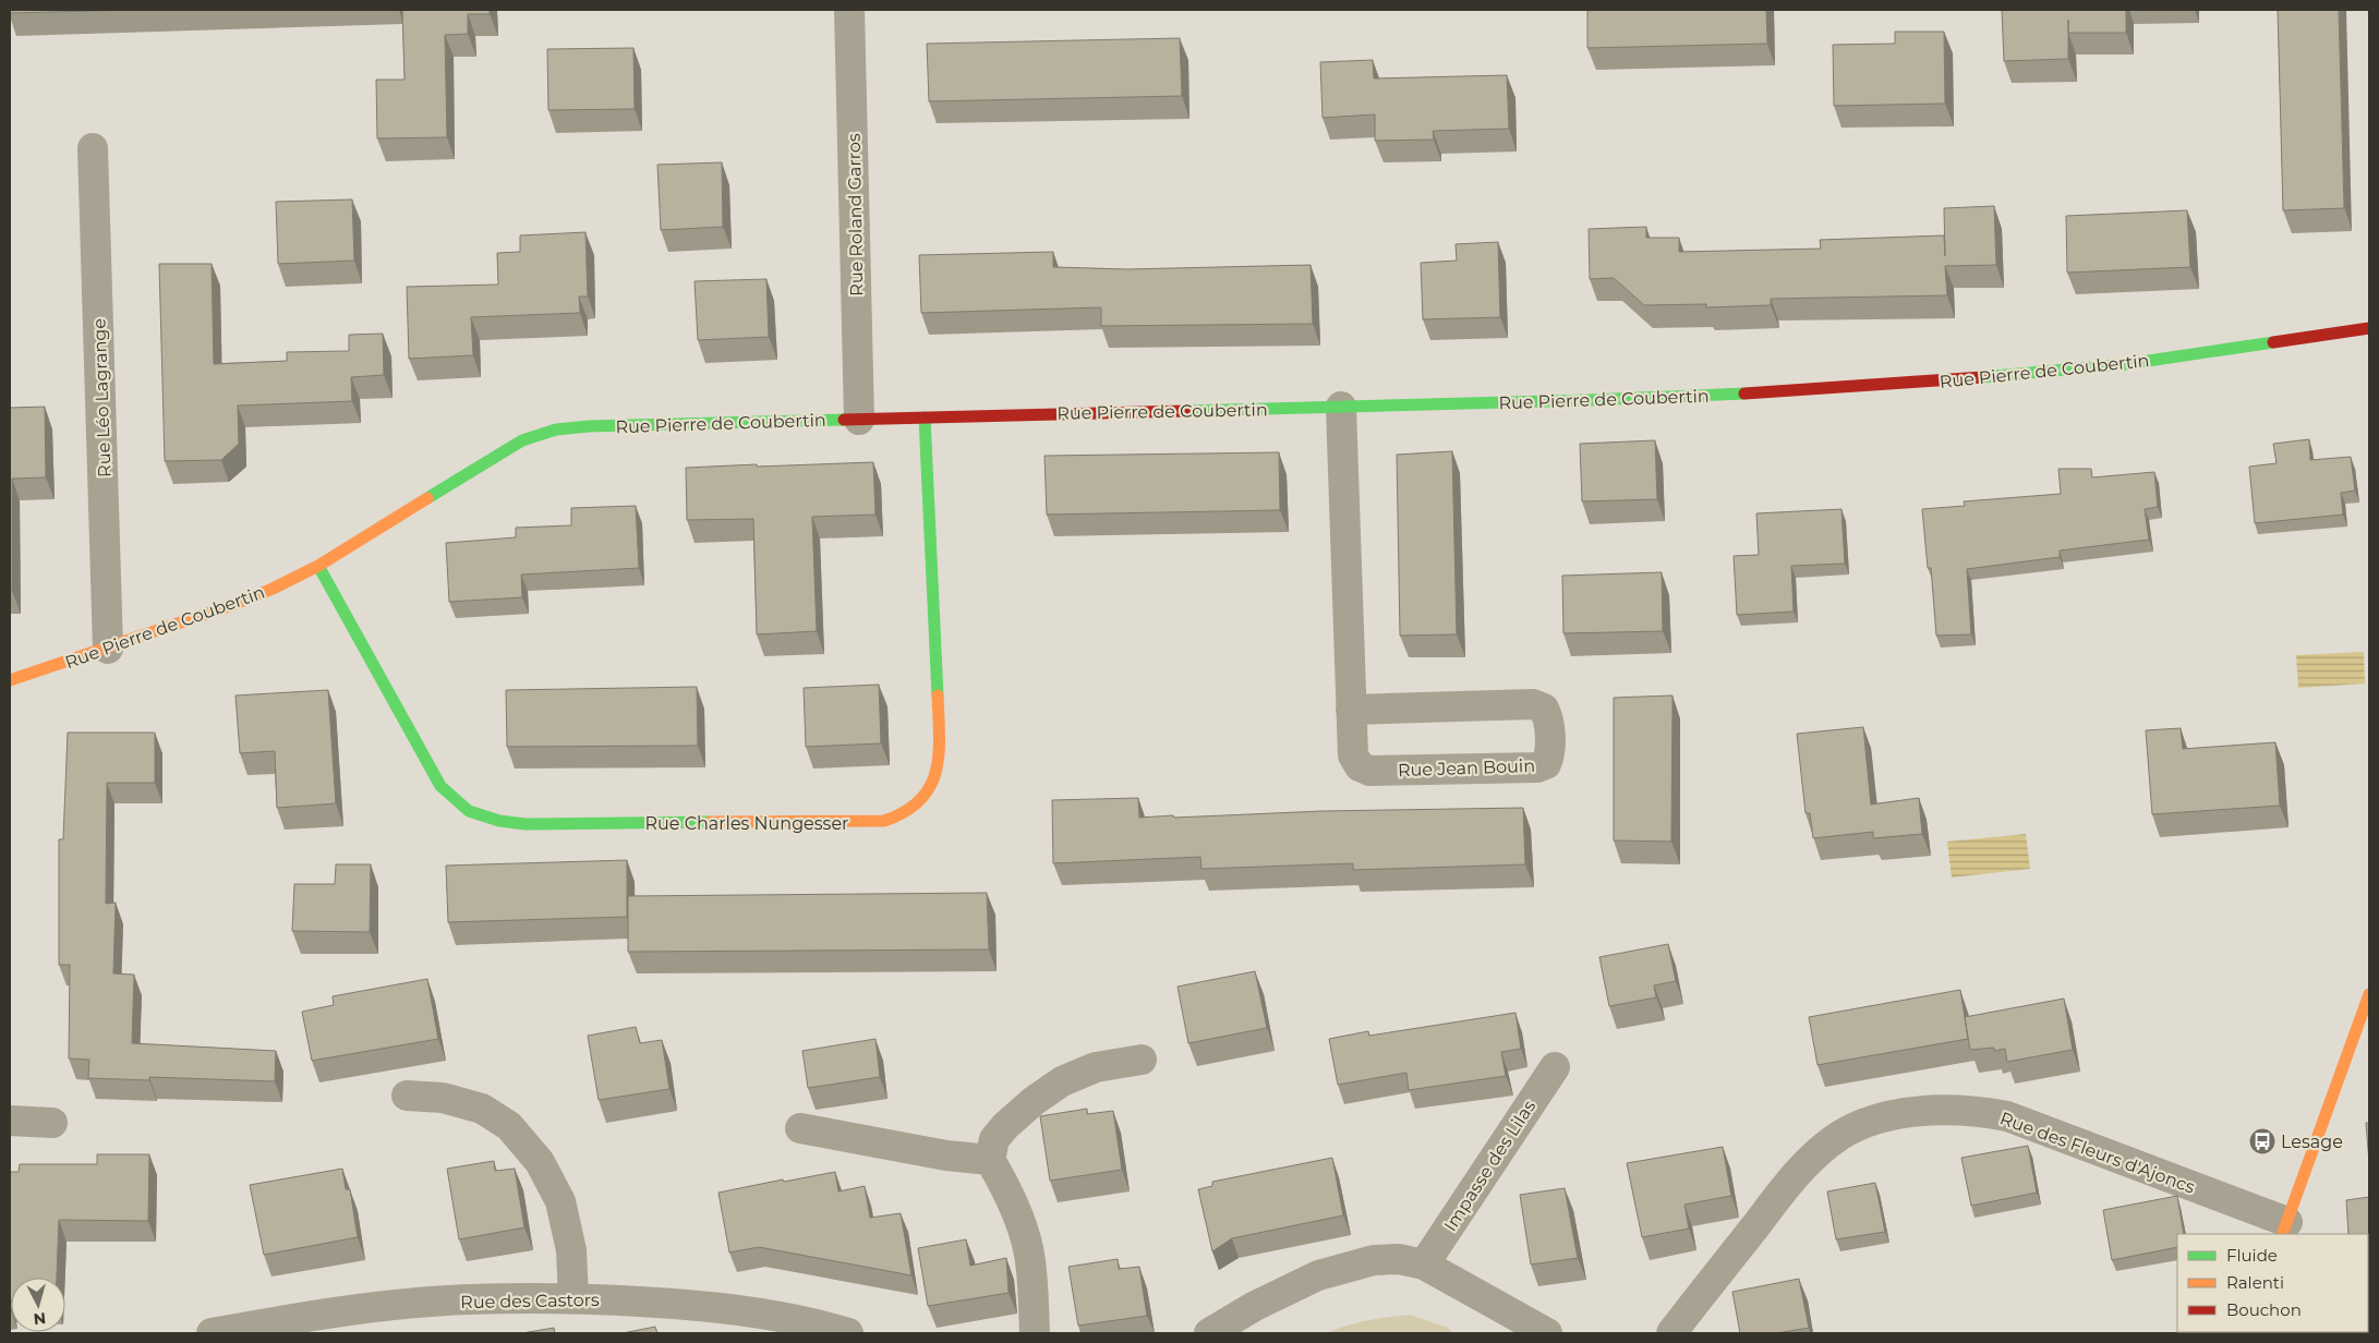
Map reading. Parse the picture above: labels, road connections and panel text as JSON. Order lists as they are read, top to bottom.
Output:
{
  "streets": {
    "street": [
      "Rue Roland Garros",
      "Rue Pierre de Coubertin",
      "Rue Léo Lagrange",
      "Rue Jean Bouin",
      "Rue Charles Nungesser",
      "Rue des Fleurs d'Ajoncs",
      "Impasse des Lilas",
      "Rue des Castors"
    ]
  },
  "crossings": [
    ["Rue Roland Garros", "Rue Pierre de Coubertin"],
    ["Rue Pierre de Coubertin", "Rue Léo Lagrange"],
    ["Rue Pierre de Coubertin", "Rue Jean Bouin"],
    ["Rue Pierre de Coubertin", "Rue Charles Nungesser"]
  ],
  "places": {
    "bus stop": ["Lesage"]
  },
  "legend": ["Fluide", "Ralenti", "Bouchon"],
  "north": "bottom"
}
